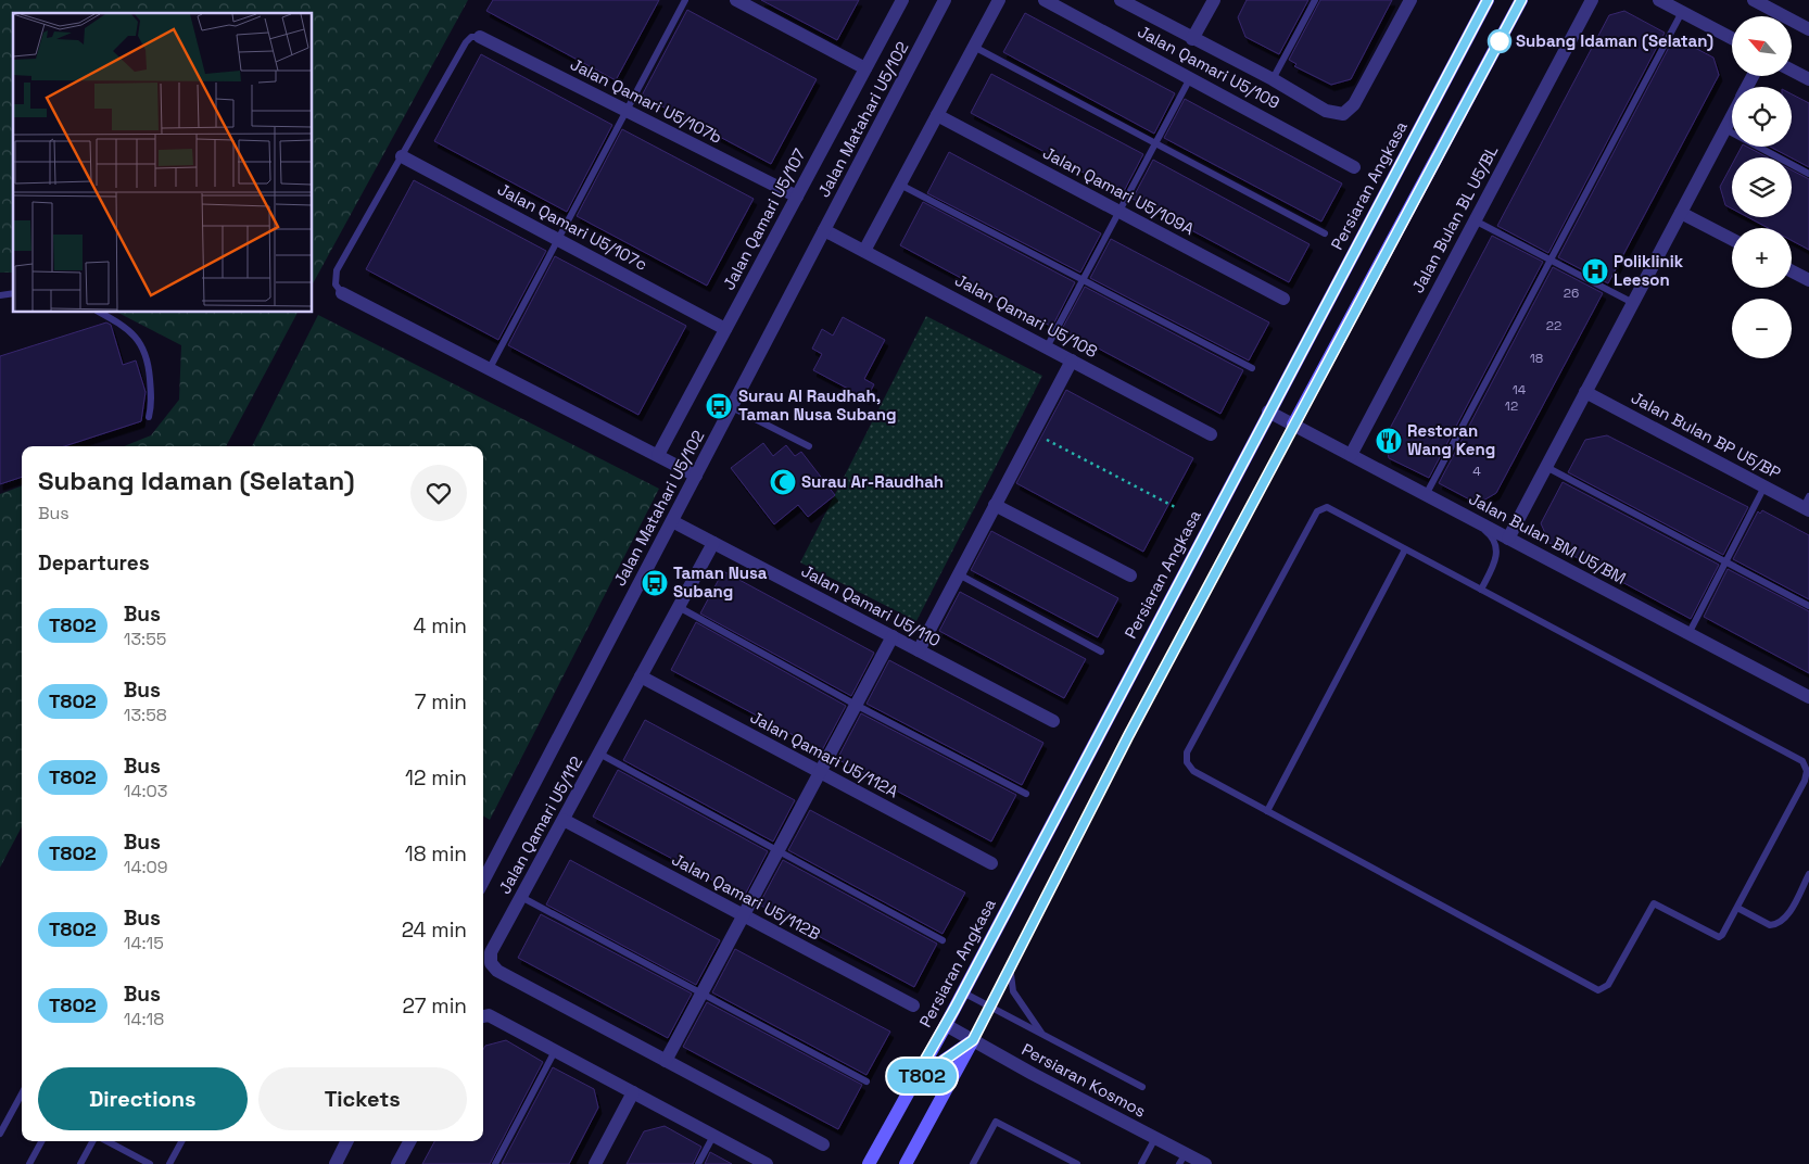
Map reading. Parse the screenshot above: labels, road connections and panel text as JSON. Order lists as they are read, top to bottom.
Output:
{
  "streets": {
    "street": [
      "Jalan Qamari U5/109",
      "Jalan Qamari U5/107b",
      "Jalan Matahari U5/102",
      "Persiaran Angkasa",
      "Jalan Qamari U5/109A",
      "Jalan Qamari U5/107",
      "Jalan Bulan BL U5/BL",
      "Jalan Qamari U5/107c",
      "Jalan Qamari U5/108",
      "Jalan Bulan BP U5/BP",
      "Jalan Bulan BM U5/BM",
      "Jalan Qamari U5/110",
      "Jalan Qamari U5/112A",
      "Jalan Qamari U5/112",
      "Jalan Qamari U5/112B",
      "Persiaran Kosmos"
    ]
  },
  "crossings": [
    ["Jalan Qamari U5/107b", "Jalan Qamari U5/107"],
    ["Jalan Matahari U5/102", "Jalan Qamari U5/108"],
    ["Jalan Matahari U5/102", "Jalan Qamari U5/110"],
    ["Persiaran Angkasa", "Jalan Bulan BM U5/BM"],
    ["Persiaran Angkasa", "Persiaran Kosmos"],
    ["Jalan Qamari U5/107", "Jalan Qamari U5/107c"],
    ["Jalan Bulan BL U5/BL", "Jalan Bulan BM U5/BM"],
    ["Jalan Qamari U5/110", "Jalan Qamari U5/112"],
    ["Jalan Qamari U5/112A", "Jalan Qamari U5/112"],
    ["Jalan Qamari U5/112", "Jalan Qamari U5/112B"]
  ],
  "places": {
    "other": ["Subang Idaman (Selatan)"],
    "hospital": ["Poliklinik Leeson"],
    "bus stop": ["Surau Al Raudhah, Taman Nusa Subang", "Taman Nusa Subang"],
    "restaurant": ["Restoran Wang Keng"],
    "mosque": ["Surau Ar-Raudhah"]
  },
  "lines": ["bus line T802"],
  "house_numbers": [
    "26",
    "22",
    "18",
    "14",
    "12",
    "4"
  ],
  "north": "top left",
  "page": {
    "on_map": "T802",
    "map_buttons": ["+", "−"],
    "heading": [
      ["Subang Idaman (Selatan)", "Bus"],
      "Departures"
    ],
    "list": [
      {
        "mark": "T802",
        "name": "Bus",
        "note": "13:55",
        "value": "4 min"
      },
      {
        "mark": "T802",
        "name": "Bus",
        "note": "13:58",
        "value": "7 min"
      },
      {
        "mark": "T802",
        "name": "Bus",
        "note": "14:03",
        "value": "12 min"
      },
      {
        "mark": "T802",
        "name": "Bus",
        "note": "14:09",
        "value": "18 min"
      },
      {
        "mark": "T802",
        "name": "Bus",
        "note": "14:15",
        "value": "24 min"
      },
      {
        "mark": "T802",
        "name": "Bus",
        "note": "14:18",
        "value": "27 min"
      }
    ],
    "buttons": ["Directions", "Tickets"]
  }
}
